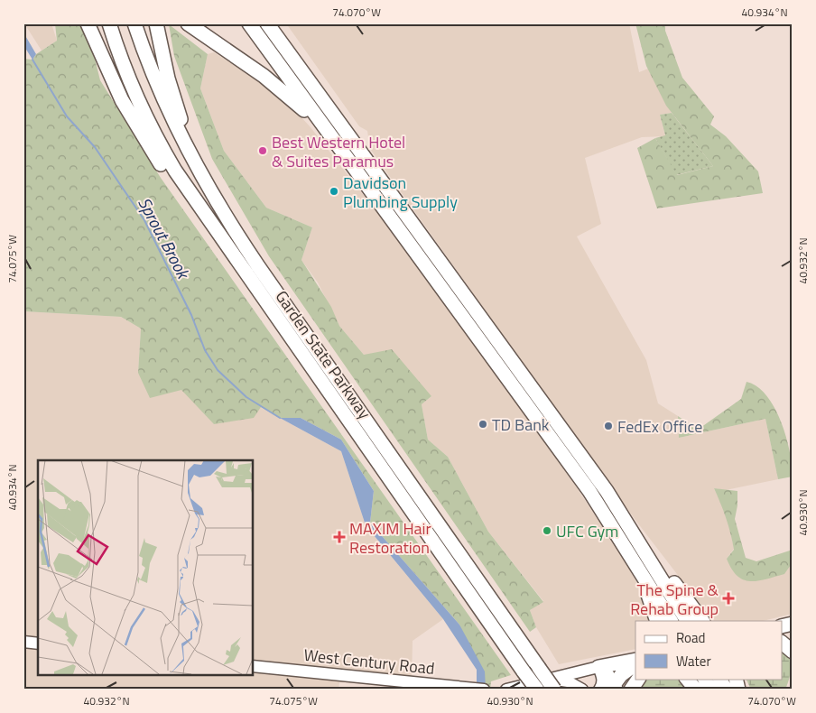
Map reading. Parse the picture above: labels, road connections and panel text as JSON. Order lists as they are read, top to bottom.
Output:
{
  "streets": {
    "highway": ["Garden State Parkway"],
    "main road": ["West Century Road"]
  },
  "water": ["Sprout Brook"],
  "places": {
    "other": [
      "Best Western Hotel & Suites Paramus",
      "Davidson Plumbing Supply",
      "TD Bank",
      "FedEx Office",
      "UFC Gym"
    ],
    "health": ["MAXIM Hair Restoration", "The Spine & Rehab Group"]
  },
  "legend": ["Road", "Water"],
  "coordinates": [
    "74.070°W",
    "40.934°N",
    "74.075°W",
    "40.932°N",
    "40.930°N"
  ]
}
